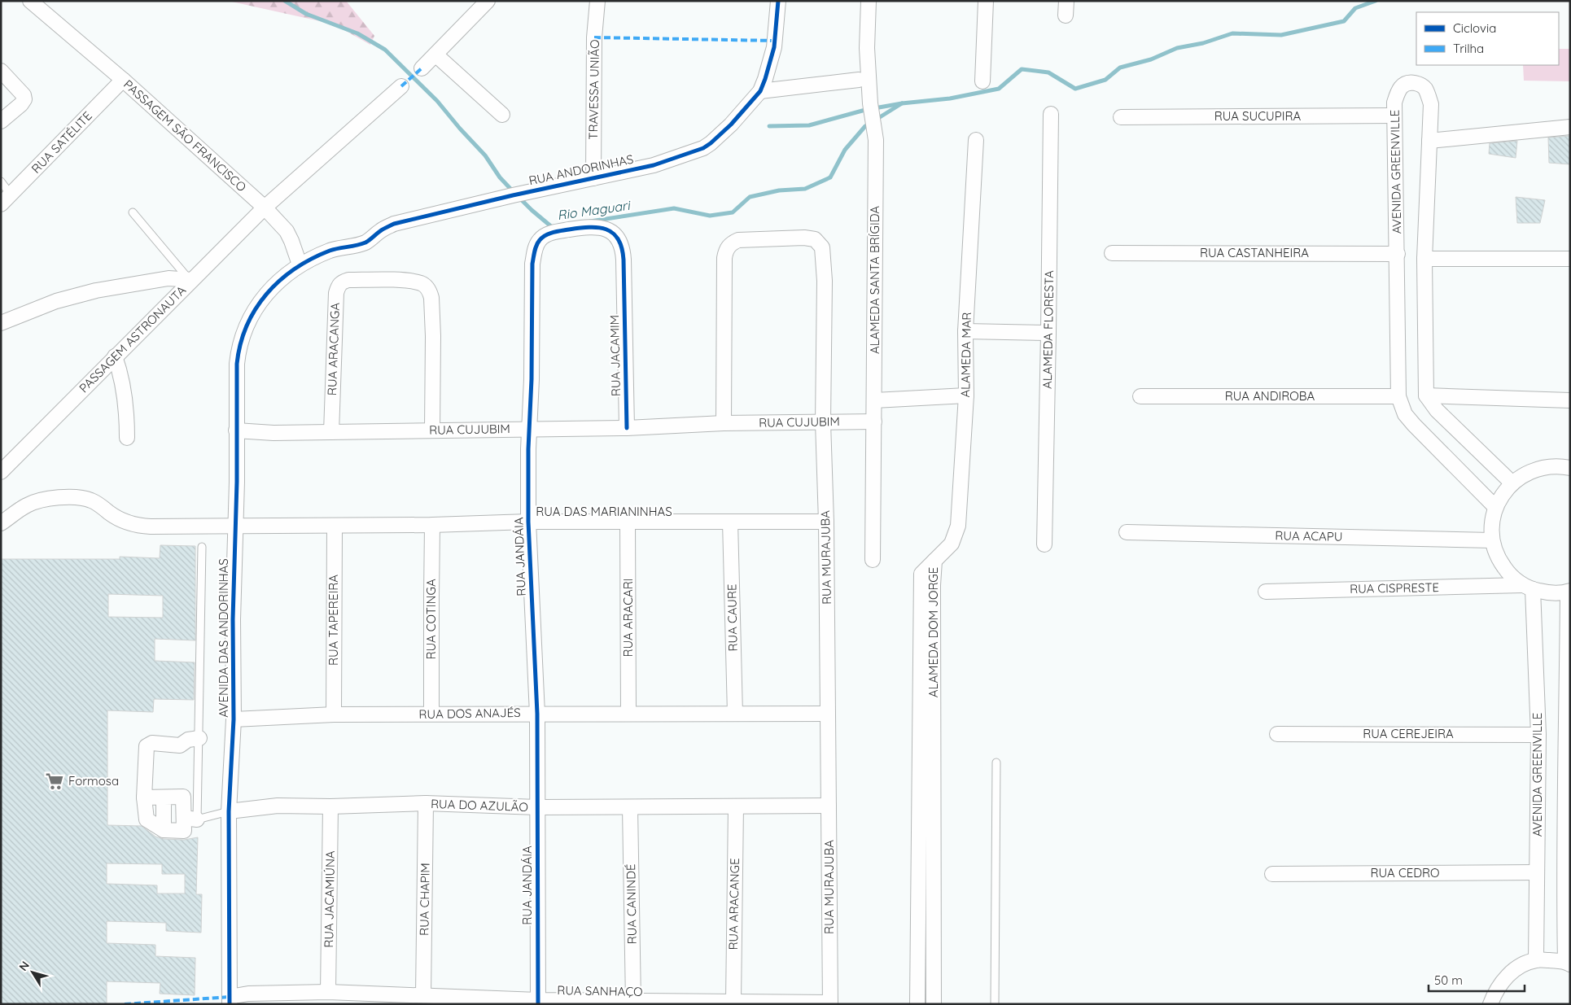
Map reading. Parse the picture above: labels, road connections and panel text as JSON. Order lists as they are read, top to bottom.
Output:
{
  "streets": {
    "street": [
      "TRAVESSA UNIÃO",
      "RUA SUCUPIRA",
      "PASSAGEM SÃO FRANCISCO",
      "RUA SATÉLITE",
      "RUA ANDORINHAS",
      "AVENIDA GREENVILLE",
      "RUA CASTANHEIRA",
      "ALAMEDA SANTA BRÍGIDA",
      "ALAMEDA FLORESTA",
      "PASSAGEM ASTRONAUTA",
      "RUA ARACANGA",
      "ALAMEDA MAR",
      "RUA JACAMIM",
      "RUA ANDIROBA",
      "RUA CUJUBIM",
      "RUA DAS MARIANINHAS",
      "RUA ACAPU",
      "RUA JANDÁIA",
      "RUA MURAJUBA",
      "RUA CISPRESTE",
      "RUA ARACARI",
      "RUA CAURE",
      "RUA COTINGA",
      "RUA TAPEREIRA",
      "ALAMEDA DOM JORGE",
      "AVENIDA DAS ANDORINHAS",
      "RUA DOS ANAJÉS",
      "RUA CEREJEIRA",
      "RUA DO AZULÃO",
      "RUA CEDRO",
      "RUA JACAMIÚNA",
      "RUA CHAPIM",
      "RUA CANINDÉ",
      "RUA ARACANGE",
      "RUA SANHAÇO"
    ]
  },
  "crossings": [
    ["TRAVESSA UNIÃO", "RUA ANDORINHAS"],
    ["RUA SUCUPIRA", "AVENIDA GREENVILLE"],
    ["PASSAGEM SÃO FRANCISCO", "RUA SATÉLITE"],
    ["PASSAGEM SÃO FRANCISCO", "RUA ANDORINHAS"],
    ["PASSAGEM SÃO FRANCISCO", "PASSAGEM ASTRONAUTA"],
    ["PASSAGEM SÃO FRANCISCO", "AVENIDA DAS ANDORINHAS"],
    ["RUA ANDORINHAS", "AVENIDA DAS ANDORINHAS"],
    ["AVENIDA GREENVILLE", "RUA CASTANHEIRA"],
    ["AVENIDA GREENVILLE", "RUA ANDIROBA"],
    ["AVENIDA GREENVILLE", "RUA CISPRESTE"],
    ["AVENIDA GREENVILLE", "RUA CEREJEIRA"],
    ["AVENIDA GREENVILLE", "RUA CEDRO"],
    ["ALAMEDA SANTA BRÍGIDA", "RUA CUJUBIM"],
    ["RUA ARACANGA", "RUA CUJUBIM"],
    ["ALAMEDA MAR", "ALAMEDA DOM JORGE"],
    ["RUA JACAMIM", "RUA CUJUBIM"],
    ["RUA JACAMIM", "RUA JANDÁIA"],
    ["RUA CUJUBIM", "RUA JANDÁIA"],
    ["RUA CUJUBIM", "RUA MURAJUBA"],
    ["RUA CUJUBIM", "AVENIDA DAS ANDORINHAS"],
    ["RUA DAS MARIANINHAS", "RUA JANDÁIA"],
    ["RUA DAS MARIANINHAS", "RUA MURAJUBA"],
    ["RUA DAS MARIANINHAS", "RUA ARACARI"],
    ["RUA DAS MARIANINHAS", "RUA CAURE"],
    ["RUA DAS MARIANINHAS", "RUA COTINGA"],
    ["RUA DAS MARIANINHAS", "RUA TAPEREIRA"],
    ["RUA DAS MARIANINHAS", "AVENIDA DAS ANDORINHAS"],
    ["RUA JANDÁIA", "RUA DOS ANAJÉS"],
    ["RUA JANDÁIA", "RUA DO AZULÃO"],
    ["RUA JANDÁIA", "RUA SANHAÇO"],
    ["RUA MURAJUBA", "RUA DOS ANAJÉS"],
    ["RUA MURAJUBA", "RUA DO AZULÃO"],
    ["RUA MURAJUBA", "RUA SANHAÇO"],
    ["RUA ARACARI", "RUA DOS ANAJÉS"],
    ["RUA CAURE", "RUA DOS ANAJÉS"],
    ["RUA COTINGA", "RUA DOS ANAJÉS"],
    ["RUA TAPEREIRA", "RUA DOS ANAJÉS"],
    ["AVENIDA DAS ANDORINHAS", "RUA DOS ANAJÉS"],
    ["AVENIDA DAS ANDORINHAS", "RUA DO AZULÃO"],
    ["AVENIDA DAS ANDORINHAS", "RUA SANHAÇO"],
    ["RUA DO AZULÃO", "RUA JACAMIÚNA"],
    ["RUA DO AZULÃO", "RUA CHAPIM"],
    ["RUA DO AZULÃO", "RUA CANINDÉ"],
    ["RUA DO AZULÃO", "RUA ARACANGE"],
    ["RUA JACAMIÚNA", "RUA SANHAÇO"],
    ["RUA CHAPIM", "RUA SANHAÇO"],
    ["RUA CANINDÉ", "RUA SANHAÇO"],
    ["RUA ARACANGE", "RUA SANHAÇO"]
  ],
  "water": ["Rio Maguari"],
  "places": {
    "supermarket": ["Formosa"]
  },
  "legend": ["Ciclovia", "Trilha"],
  "scale_bar": "50 m",
  "north": "top left"
}
